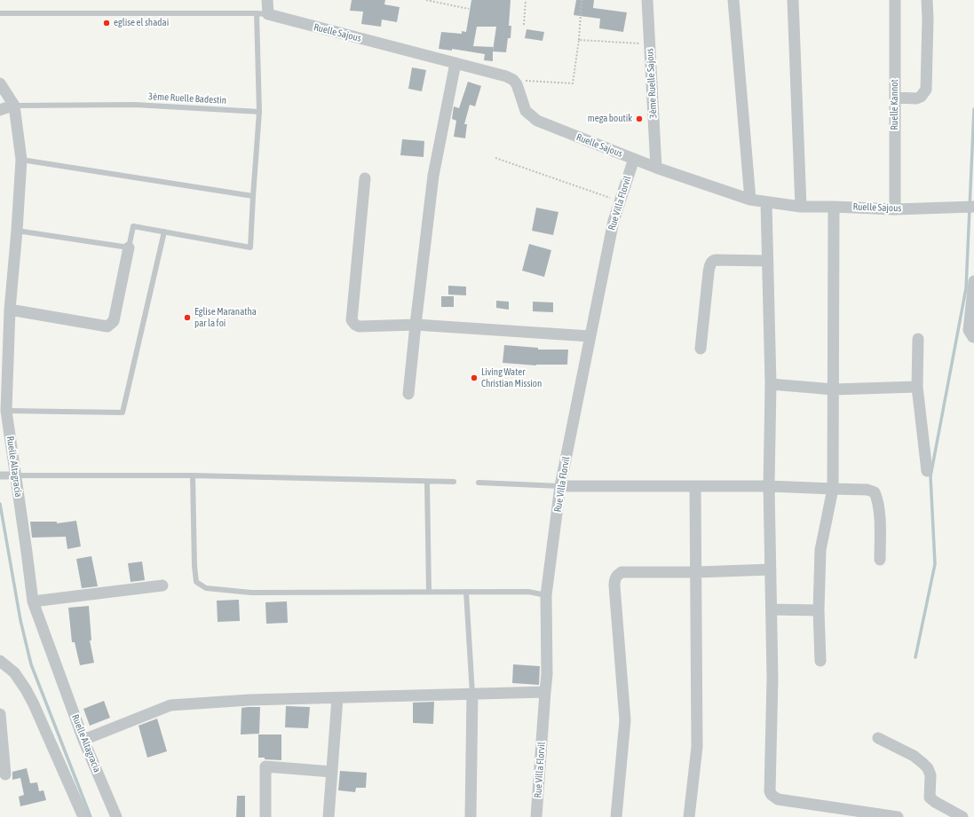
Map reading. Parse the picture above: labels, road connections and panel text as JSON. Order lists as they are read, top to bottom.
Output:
{
  "streets": {
    "street": [
      "Ruelle Sajous",
      "3ème Ruelle Sajous",
      "Ruelle Kannot",
      "Rue Villa Florvil",
      "Ruelle Altagracia"
    ],
    "lane": ["3ème Ruelle Badestin"]
  },
  "crossings": [
    ["Ruelle Sajous", "3ème Ruelle Sajous"],
    ["Ruelle Sajous", "Ruelle Kannot"],
    ["Ruelle Sajous", "Rue Villa Florvil"],
    ["3ème Ruelle Badestin", "Ruelle Altagracia"]
  ],
  "places": [
    "eglise el shadai",
    "mega boutik",
    "Eglise Maranatha par la foi",
    "Living Water Christian Mission"
  ]
}
